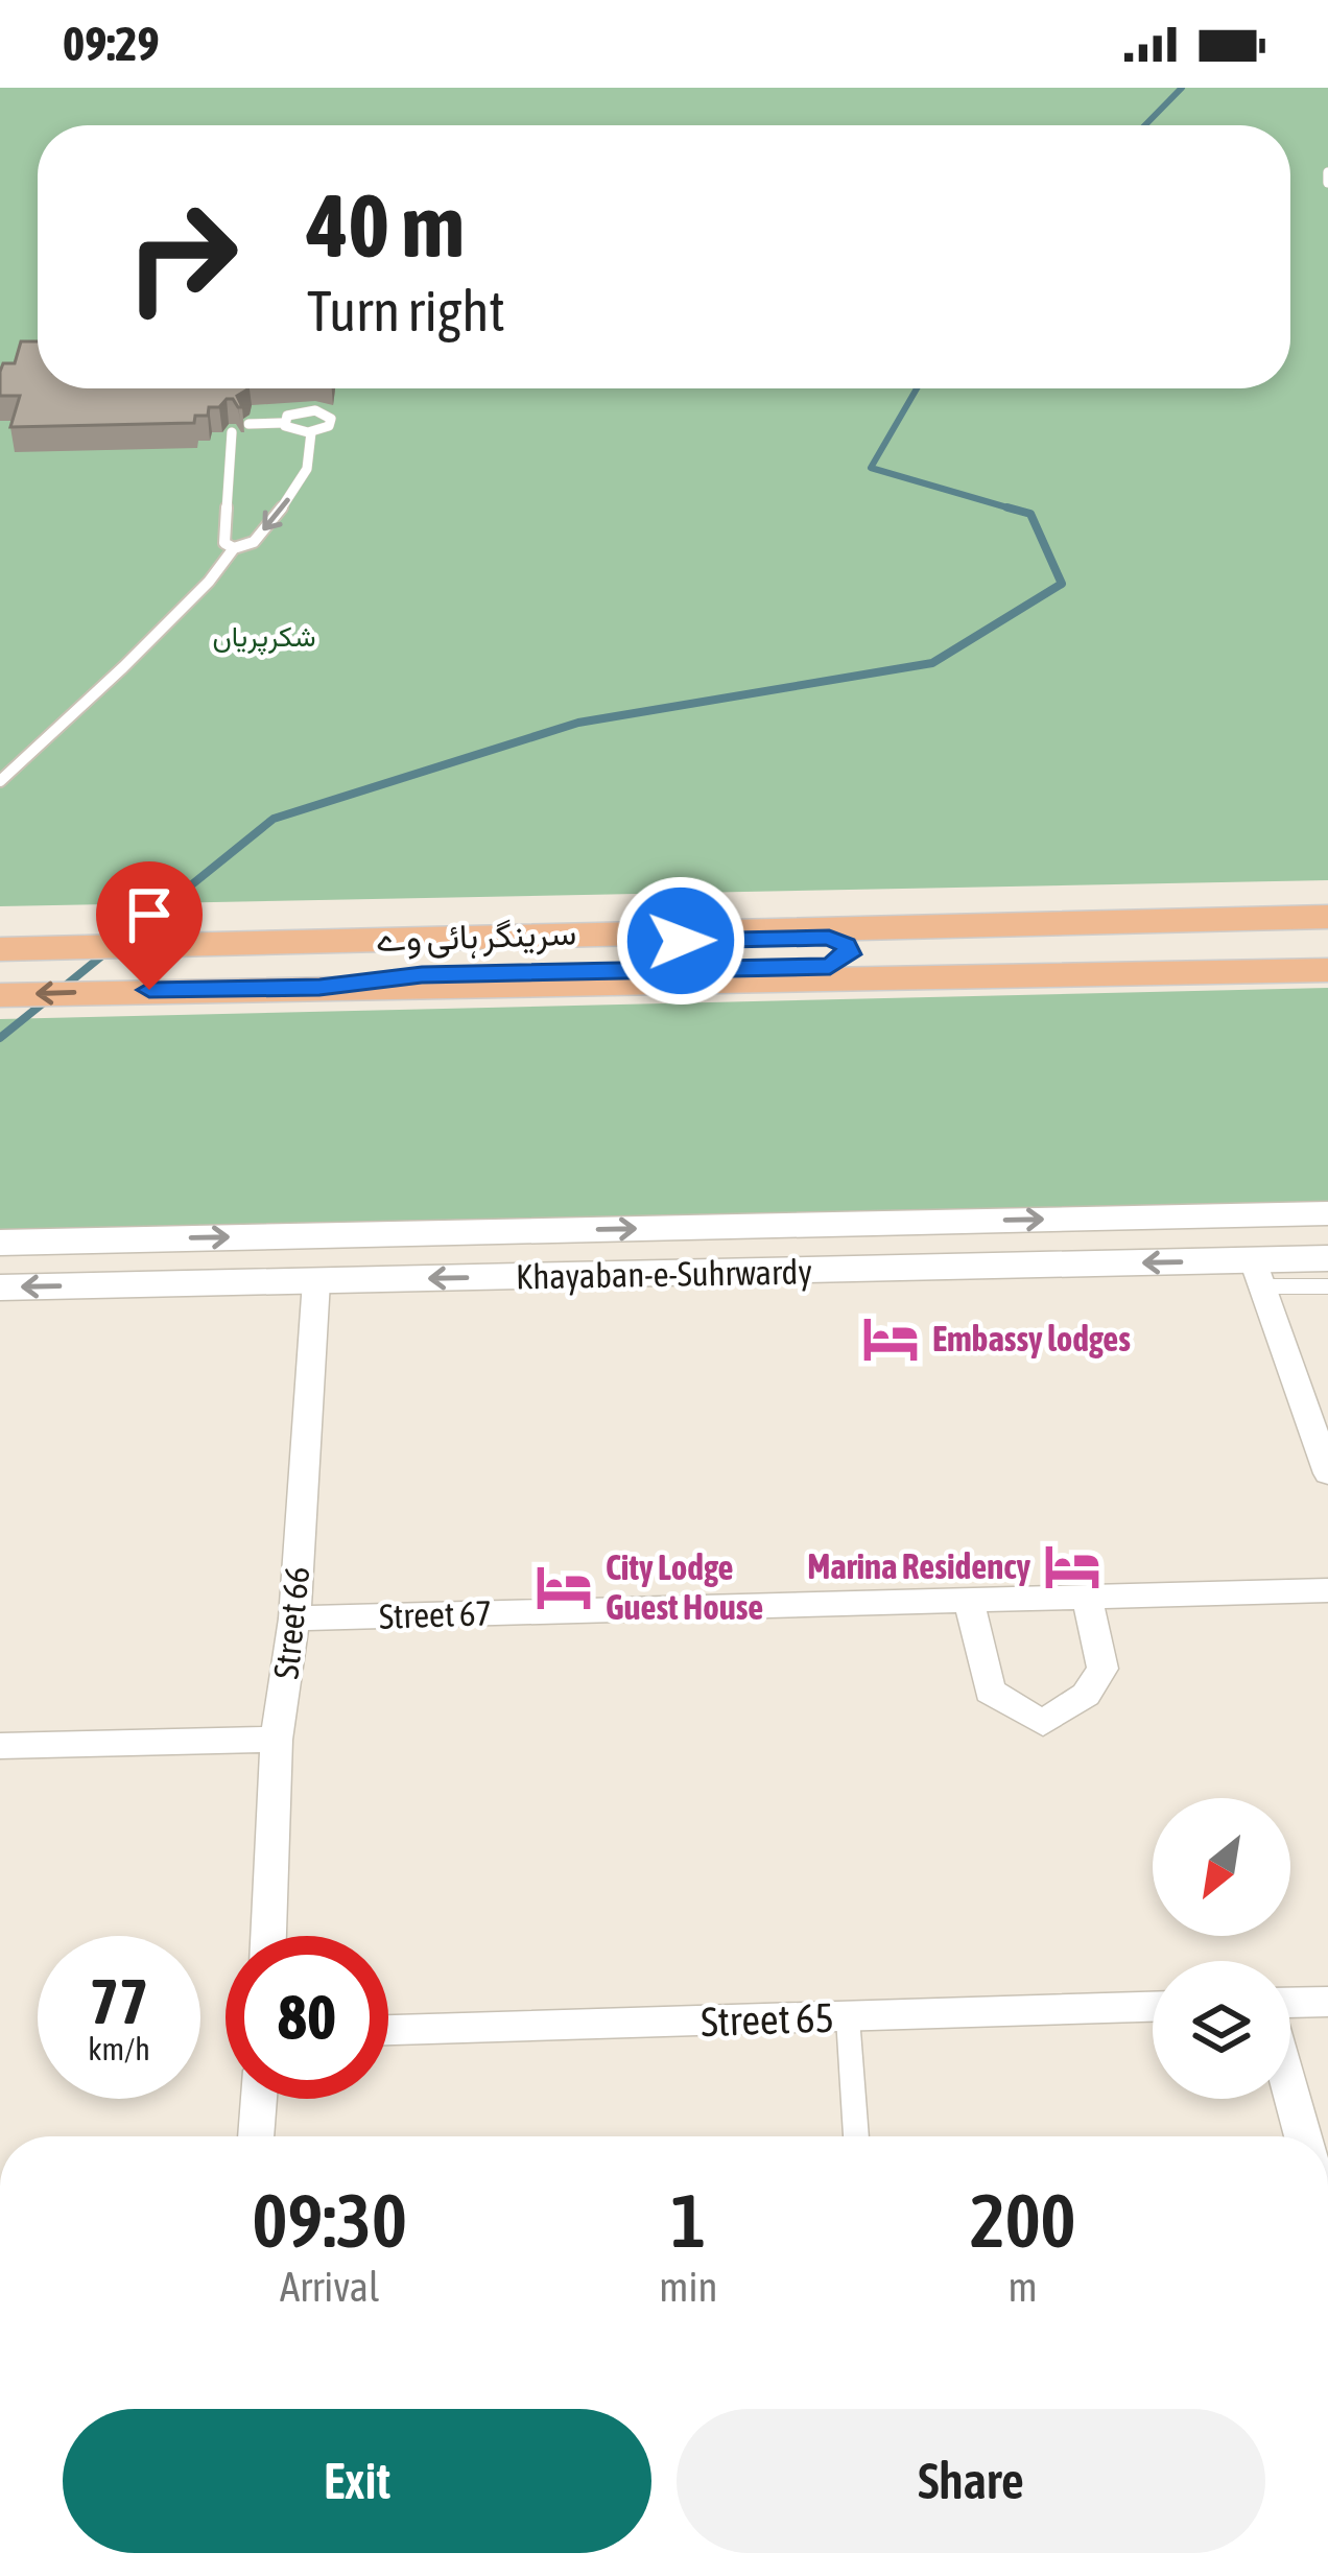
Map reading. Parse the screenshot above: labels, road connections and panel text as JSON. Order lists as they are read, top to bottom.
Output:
{
  "streets": {
    "highway": ["سرینگر ہائی وے"],
    "main road": ["Khayaban-e-Suhrwardy"],
    "street": ["Street 67", "Street 66", "Street 65"]
  },
  "crossings": [
    ["Khayaban-e-Suhrwardy", "Street 66"],
    ["Street 67", "Street 66"]
  ],
  "parks": ["شکرپریاں"],
  "places": {
    "hotel": ["Embassy lodges", "Marina Residency", "City Lodge Guest House"]
  },
  "north": "bottom left",
  "page": {
    "status": "09:29",
    "turn": ["40 m", "Turn right"],
    "speed": "77 km/h",
    "limit": "80",
    "eta": [
      "09:30",
      "Arrival",
      "1",
      "min",
      "200",
      "m"
    ],
    "buttons": ["Exit", "Share"]
  }
}
